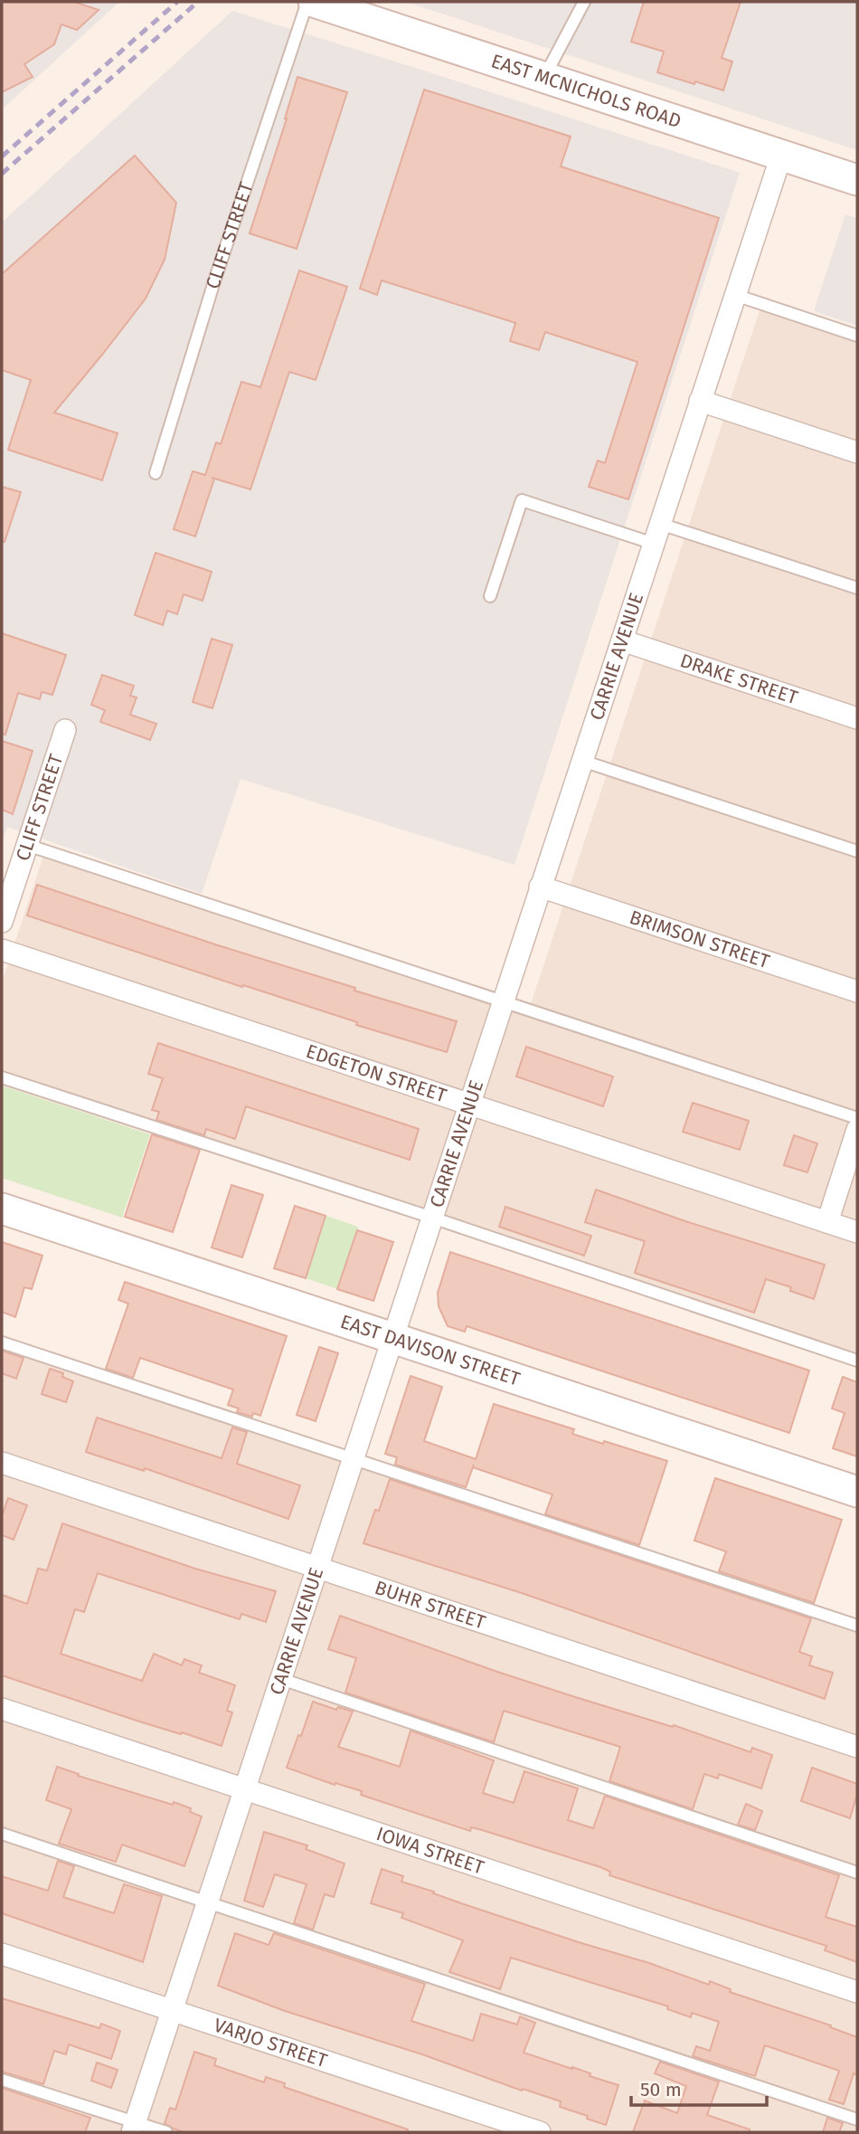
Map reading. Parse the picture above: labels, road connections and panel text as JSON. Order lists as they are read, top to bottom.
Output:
{
  "streets": {
    "main road": ["EAST MCNICHOLS ROAD", "EAST DAVISON STREET"],
    "street": [
      "CLIFF STREET",
      "CARRIE AVENUE",
      "DRAKE STREET",
      "BRIMSON STREET",
      "EDGETON STREET",
      "BUHR STREET",
      "IOWA STREET",
      "VARJO STREET"
    ]
  },
  "crossings": [
    ["EAST MCNICHOLS ROAD", "CARRIE AVENUE"],
    ["CARRIE AVENUE", "DRAKE STREET"],
    ["CARRIE AVENUE", "BRIMSON STREET"],
    ["CARRIE AVENUE", "EDGETON STREET"],
    ["CARRIE AVENUE", "EAST DAVISON STREET"],
    ["CARRIE AVENUE", "BUHR STREET"],
    ["CARRIE AVENUE", "IOWA STREET"],
    ["CARRIE AVENUE", "VARJO STREET"]
  ],
  "scale_bar": "50 m"
}
